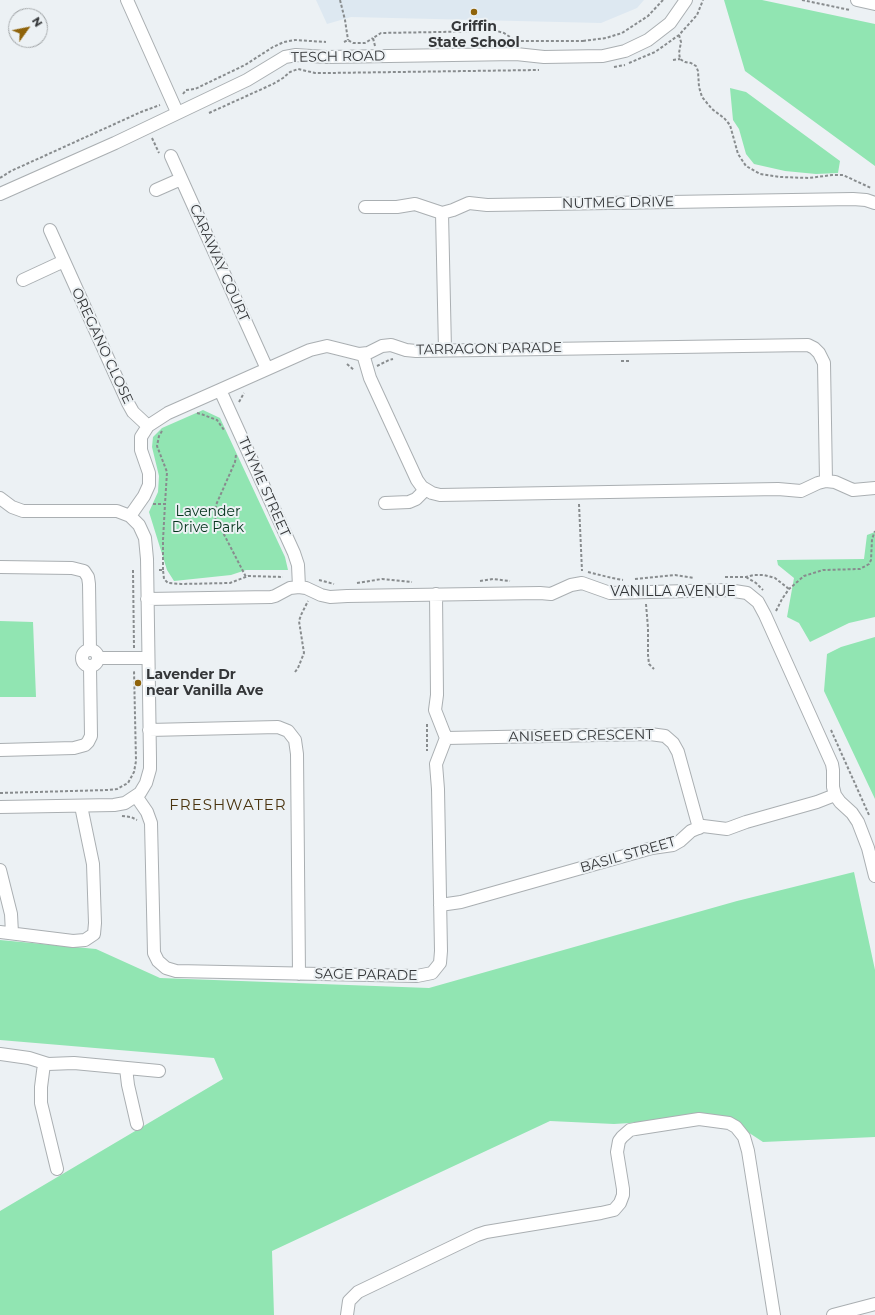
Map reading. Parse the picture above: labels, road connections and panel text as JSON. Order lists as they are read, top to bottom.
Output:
{
  "streets": {
    "street": [
      "TESCH ROAD",
      "NUTMEG DRIVE",
      "CARAWAY COURT",
      "OREGANO CLOSE",
      "TARRAGON PARADE",
      "THYME STREET",
      "VANILLA AVENUE",
      "ANISEED CRESCENT",
      "BASIL STREET",
      "SAGE PARADE"
    ]
  },
  "crossings": [
    ["THYME STREET", "VANILLA AVENUE"],
    ["ANISEED CRESCENT", "BASIL STREET"],
    ["ANISEED CRESCENT", "SAGE PARADE"],
    ["BASIL STREET", "SAGE PARADE"]
  ],
  "districts": ["FRESHWATER"],
  "parks": ["Lavender Drive Park"],
  "places": ["Griffin State School", "Lavender Dr near Vanilla Ave"],
  "north": "top right"
}
